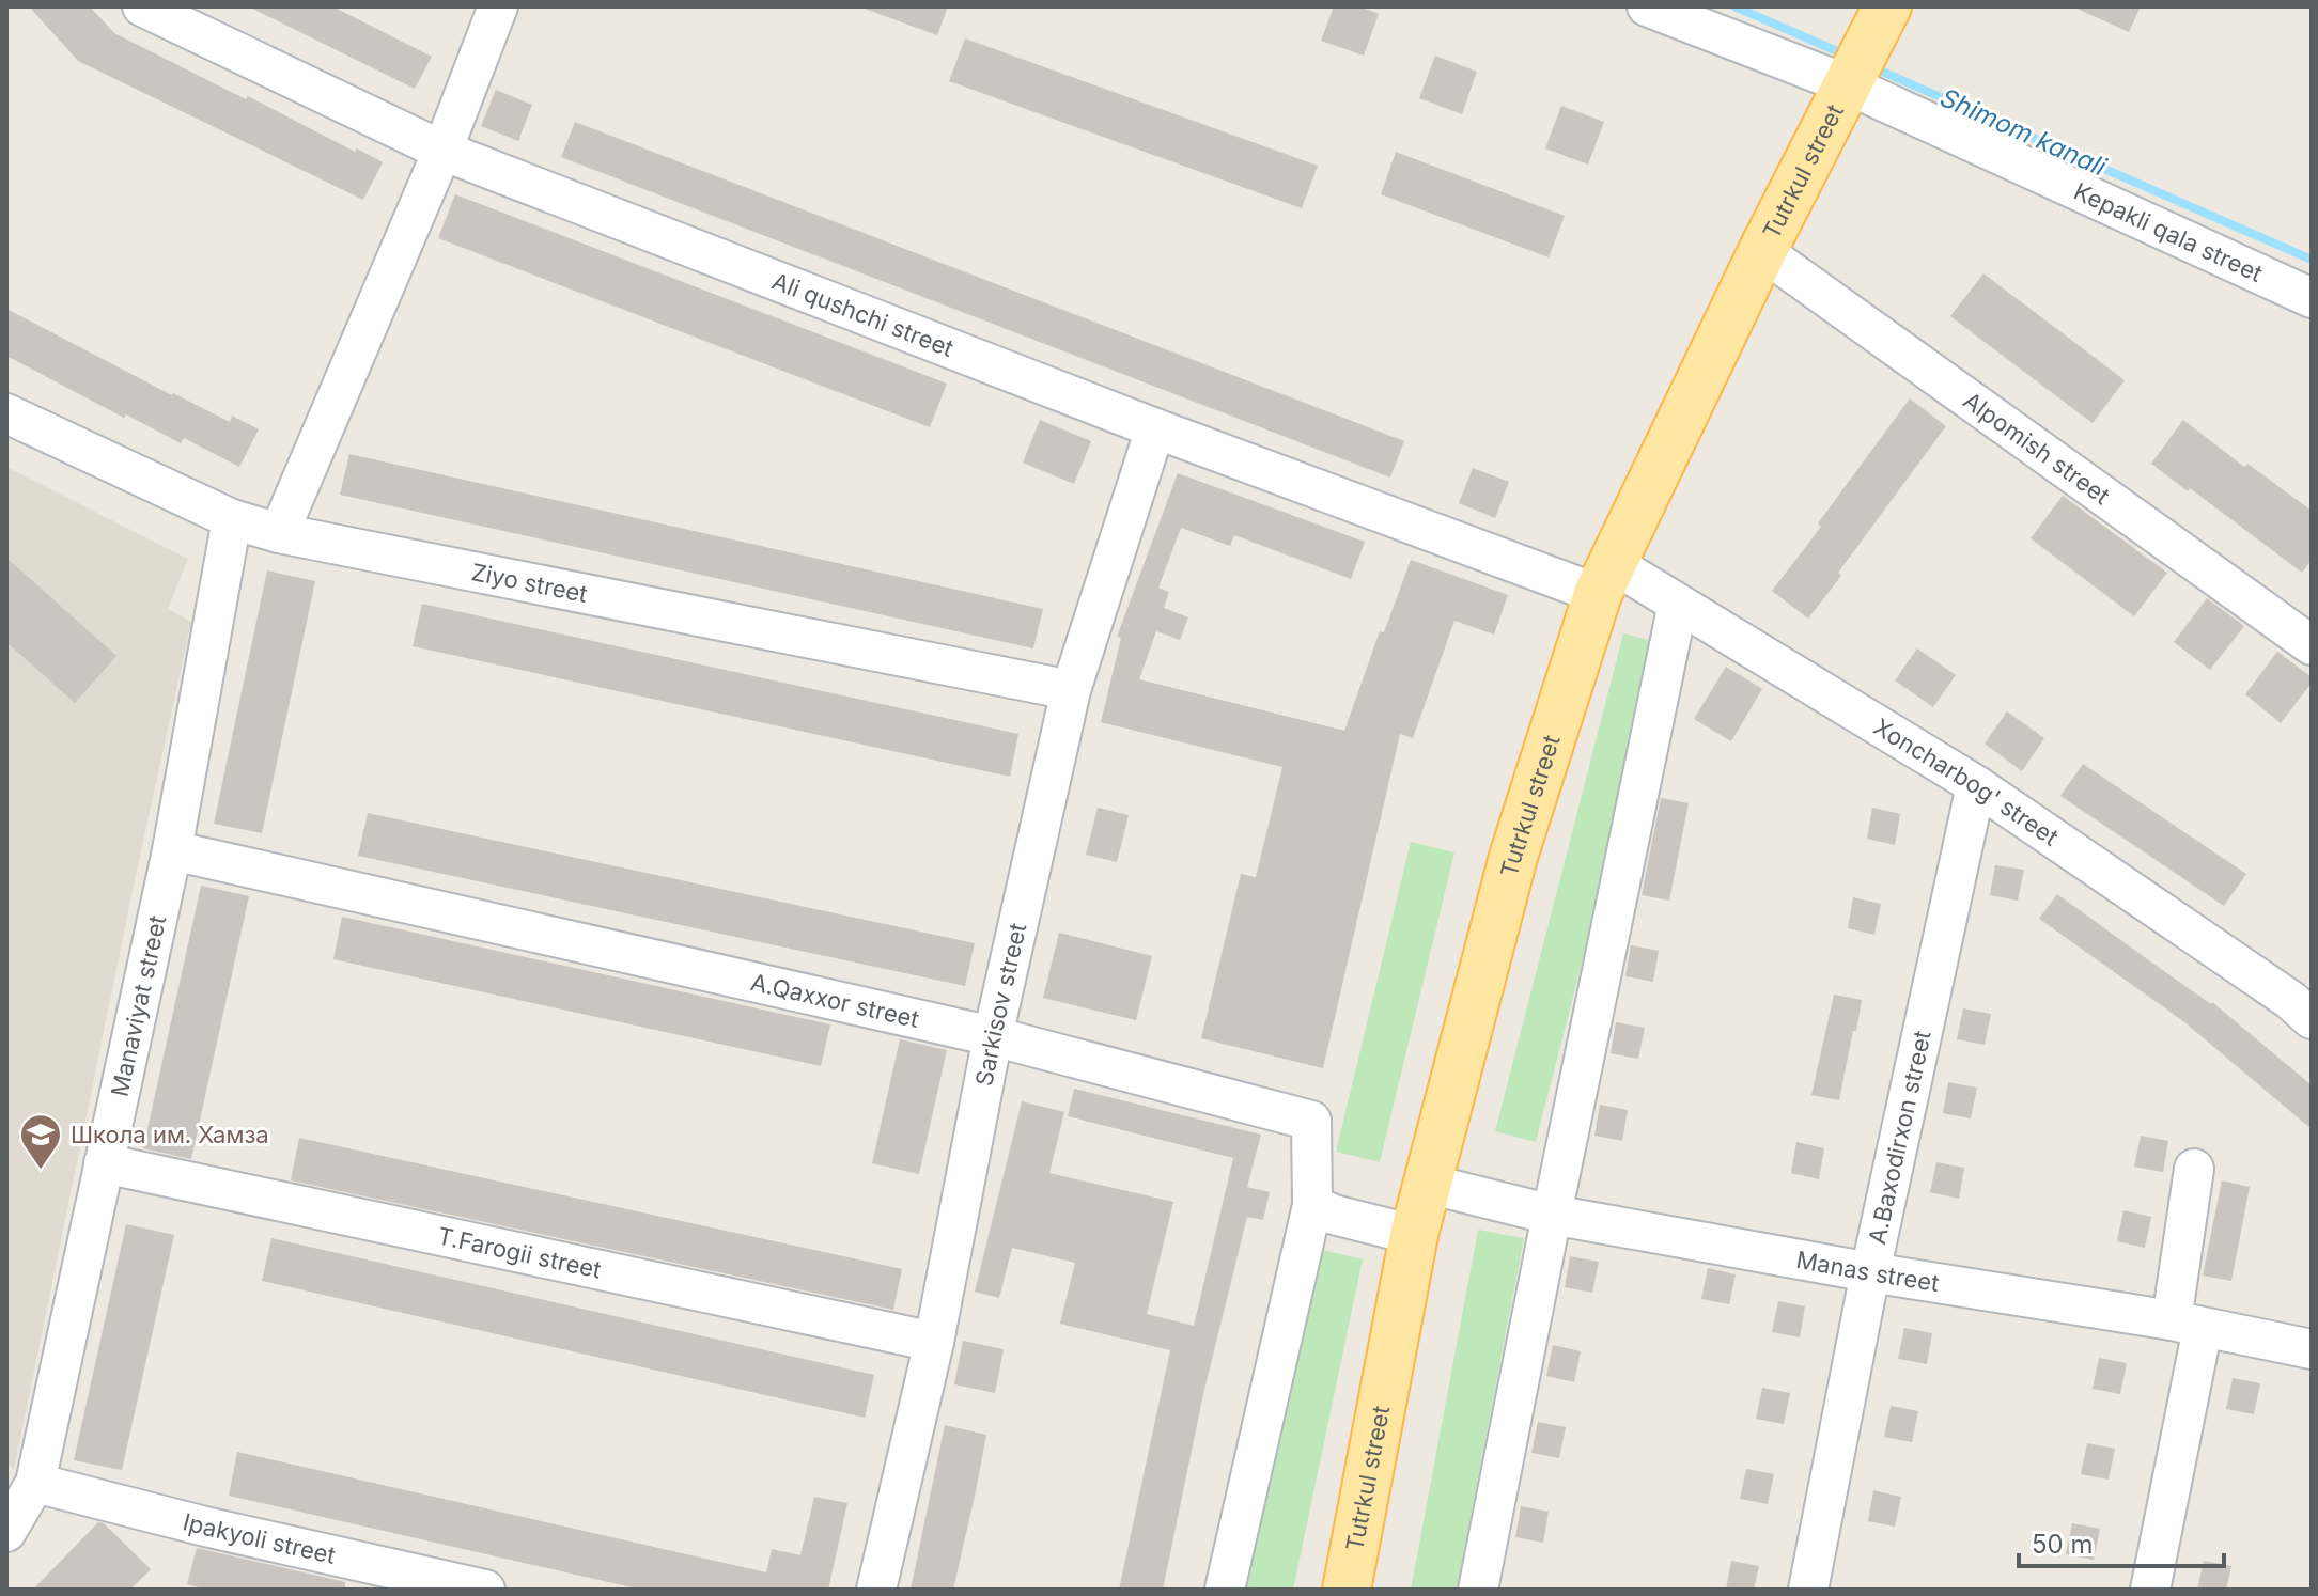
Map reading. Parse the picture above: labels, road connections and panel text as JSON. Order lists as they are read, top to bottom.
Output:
{
  "streets": {
    "main road": ["Tutrkul street"],
    "street": [
      "Kepakli qala street",
      "Ali qushchi street",
      "Alpomish street",
      "Ziyo street",
      "Xoncharbog' street",
      "A.Qaxxor street",
      "Manaviyat street",
      "Sarkisov street",
      "A.Baxodirxon street",
      "T.Farogii street",
      "Manas street",
      "Ipakyoli street"
    ]
  },
  "crossings": [
    ["Tutrkul street", "Kepakli qala street"],
    ["Tutrkul street", "Ali qushchi street"],
    ["Tutrkul street", "Alpomish street"],
    ["Tutrkul street", "Xoncharbog' street"],
    ["Tutrkul street", "Manas street"],
    ["Ali qushchi street", "Xoncharbog' street"],
    ["Ali qushchi street", "Sarkisov street"],
    ["Ziyo street", "Manaviyat street"],
    ["Ziyo street", "Sarkisov street"],
    ["Xoncharbog' street", "A.Baxodirxon street"],
    ["A.Qaxxor street", "Manaviyat street"],
    ["A.Qaxxor street", "Sarkisov street"],
    ["Manaviyat street", "T.Farogii street"],
    ["Manaviyat street", "Ipakyoli street"],
    ["Sarkisov street", "T.Farogii street"],
    ["A.Baxodirxon street", "Manas street"]
  ],
  "water": ["Shimom kanali"],
  "places": {
    "school or university": ["Школа им. Хамза"]
  },
  "scale_bar": "50 m"
}
